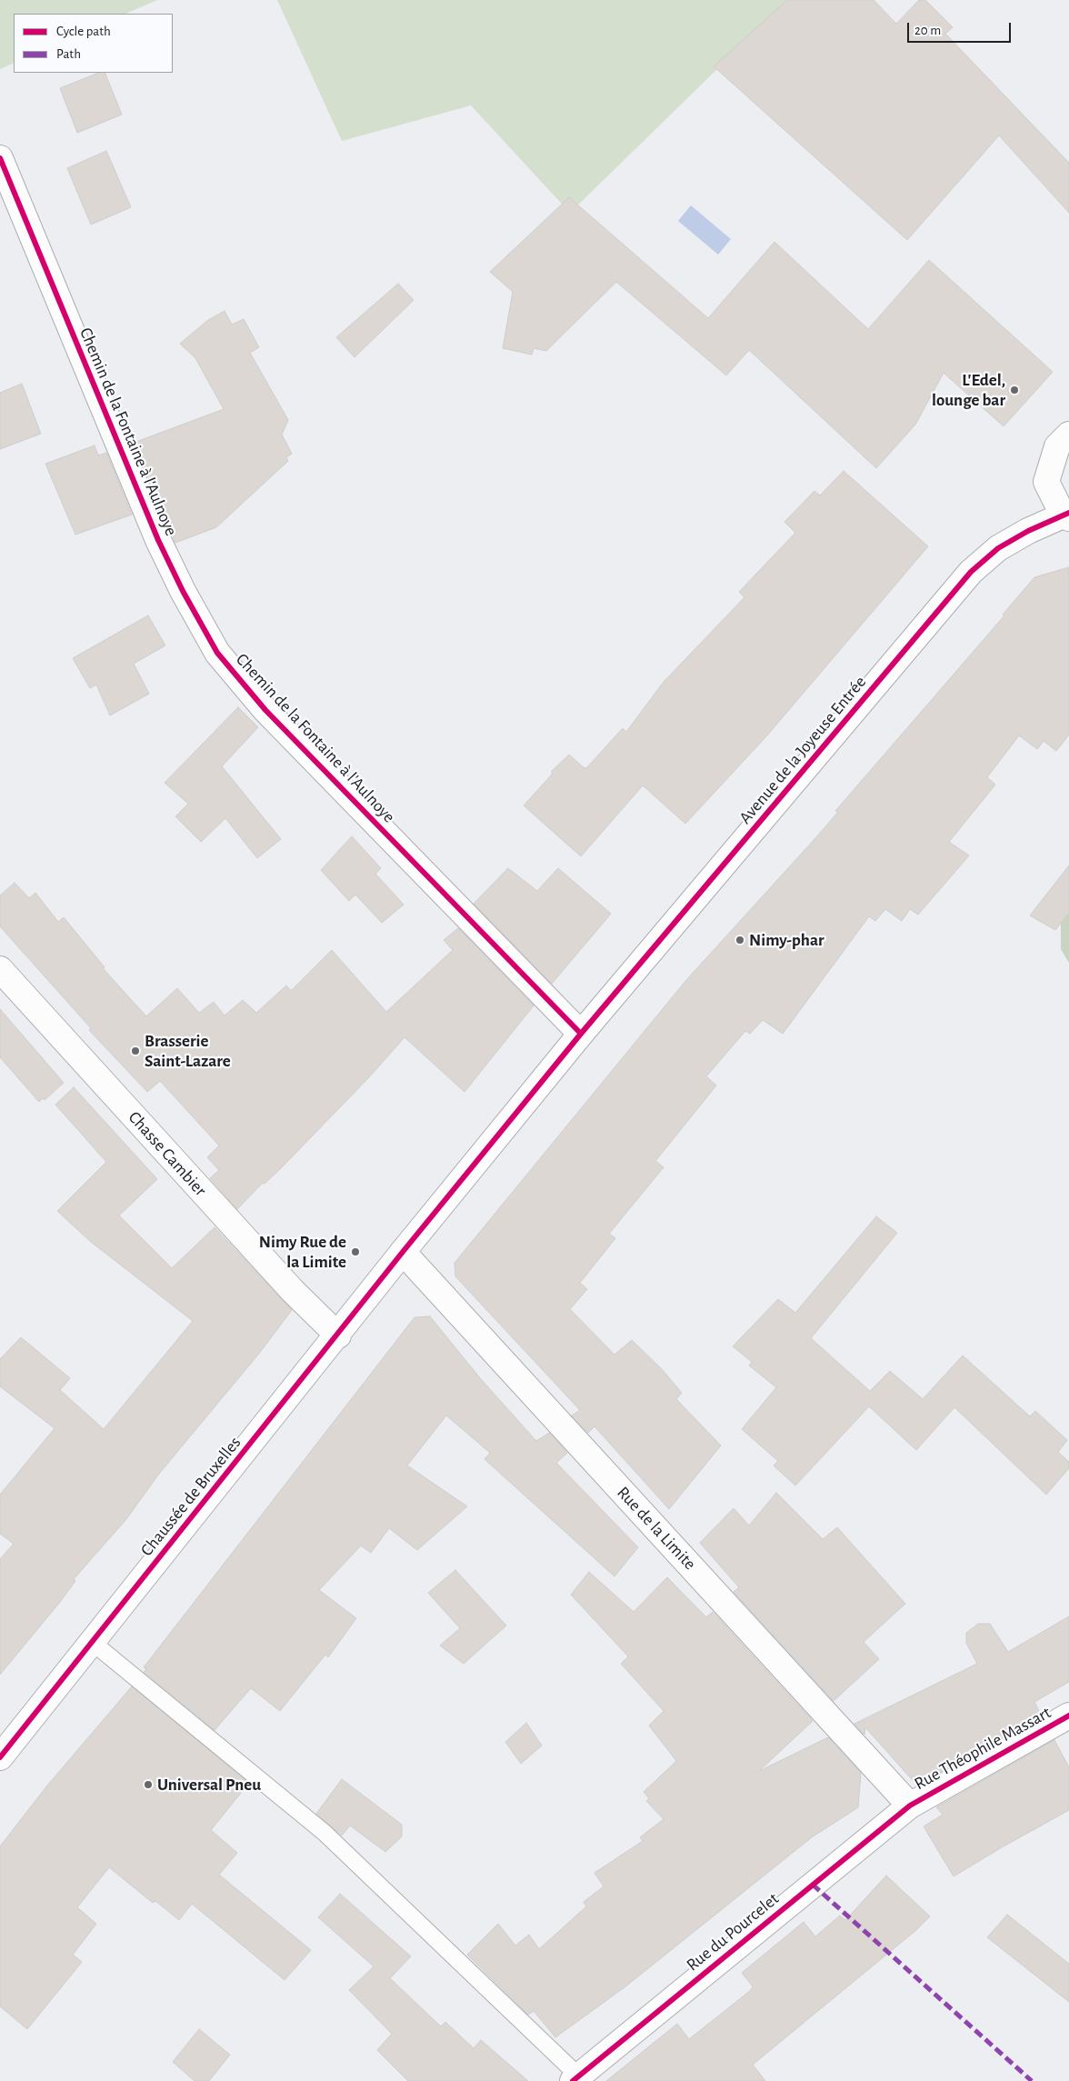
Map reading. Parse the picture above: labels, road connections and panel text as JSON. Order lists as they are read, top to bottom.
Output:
{
  "streets": {
    "street": [
      "Chemin de la Fontaine à l'Aulnoye",
      "Avenue de la Joyeuse Entrée",
      "Chasse Cambier",
      "Chaussée de Bruxelles",
      "Rue de la Limite",
      "Rue Théophile Massart",
      "Rue du Pourcelet"
    ]
  },
  "crossings": [
    ["Chemin de la Fontaine à l'Aulnoye", "Avenue de la Joyeuse Entrée"],
    ["Avenue de la Joyeuse Entrée", "Chaussée de Bruxelles"],
    ["Avenue de la Joyeuse Entrée", "Rue de la Limite"],
    ["Chasse Cambier", "Chaussée de Bruxelles"],
    ["Chaussée de Bruxelles", "Rue de la Limite"],
    ["Rue de la Limite", "Rue Théophile Massart"],
    ["Rue de la Limite", "Rue du Pourcelet"],
    ["Rue Théophile Massart", "Rue du Pourcelet"]
  ],
  "places": [
    "L'Edel, lounge bar",
    "Nimy-phar",
    "Brasserie Saint-Lazare",
    "Nimy Rue de la Limite",
    "Universal Pneu"
  ],
  "legend": ["Cycle path", "Path"],
  "scale_bar": "20 m"
}
